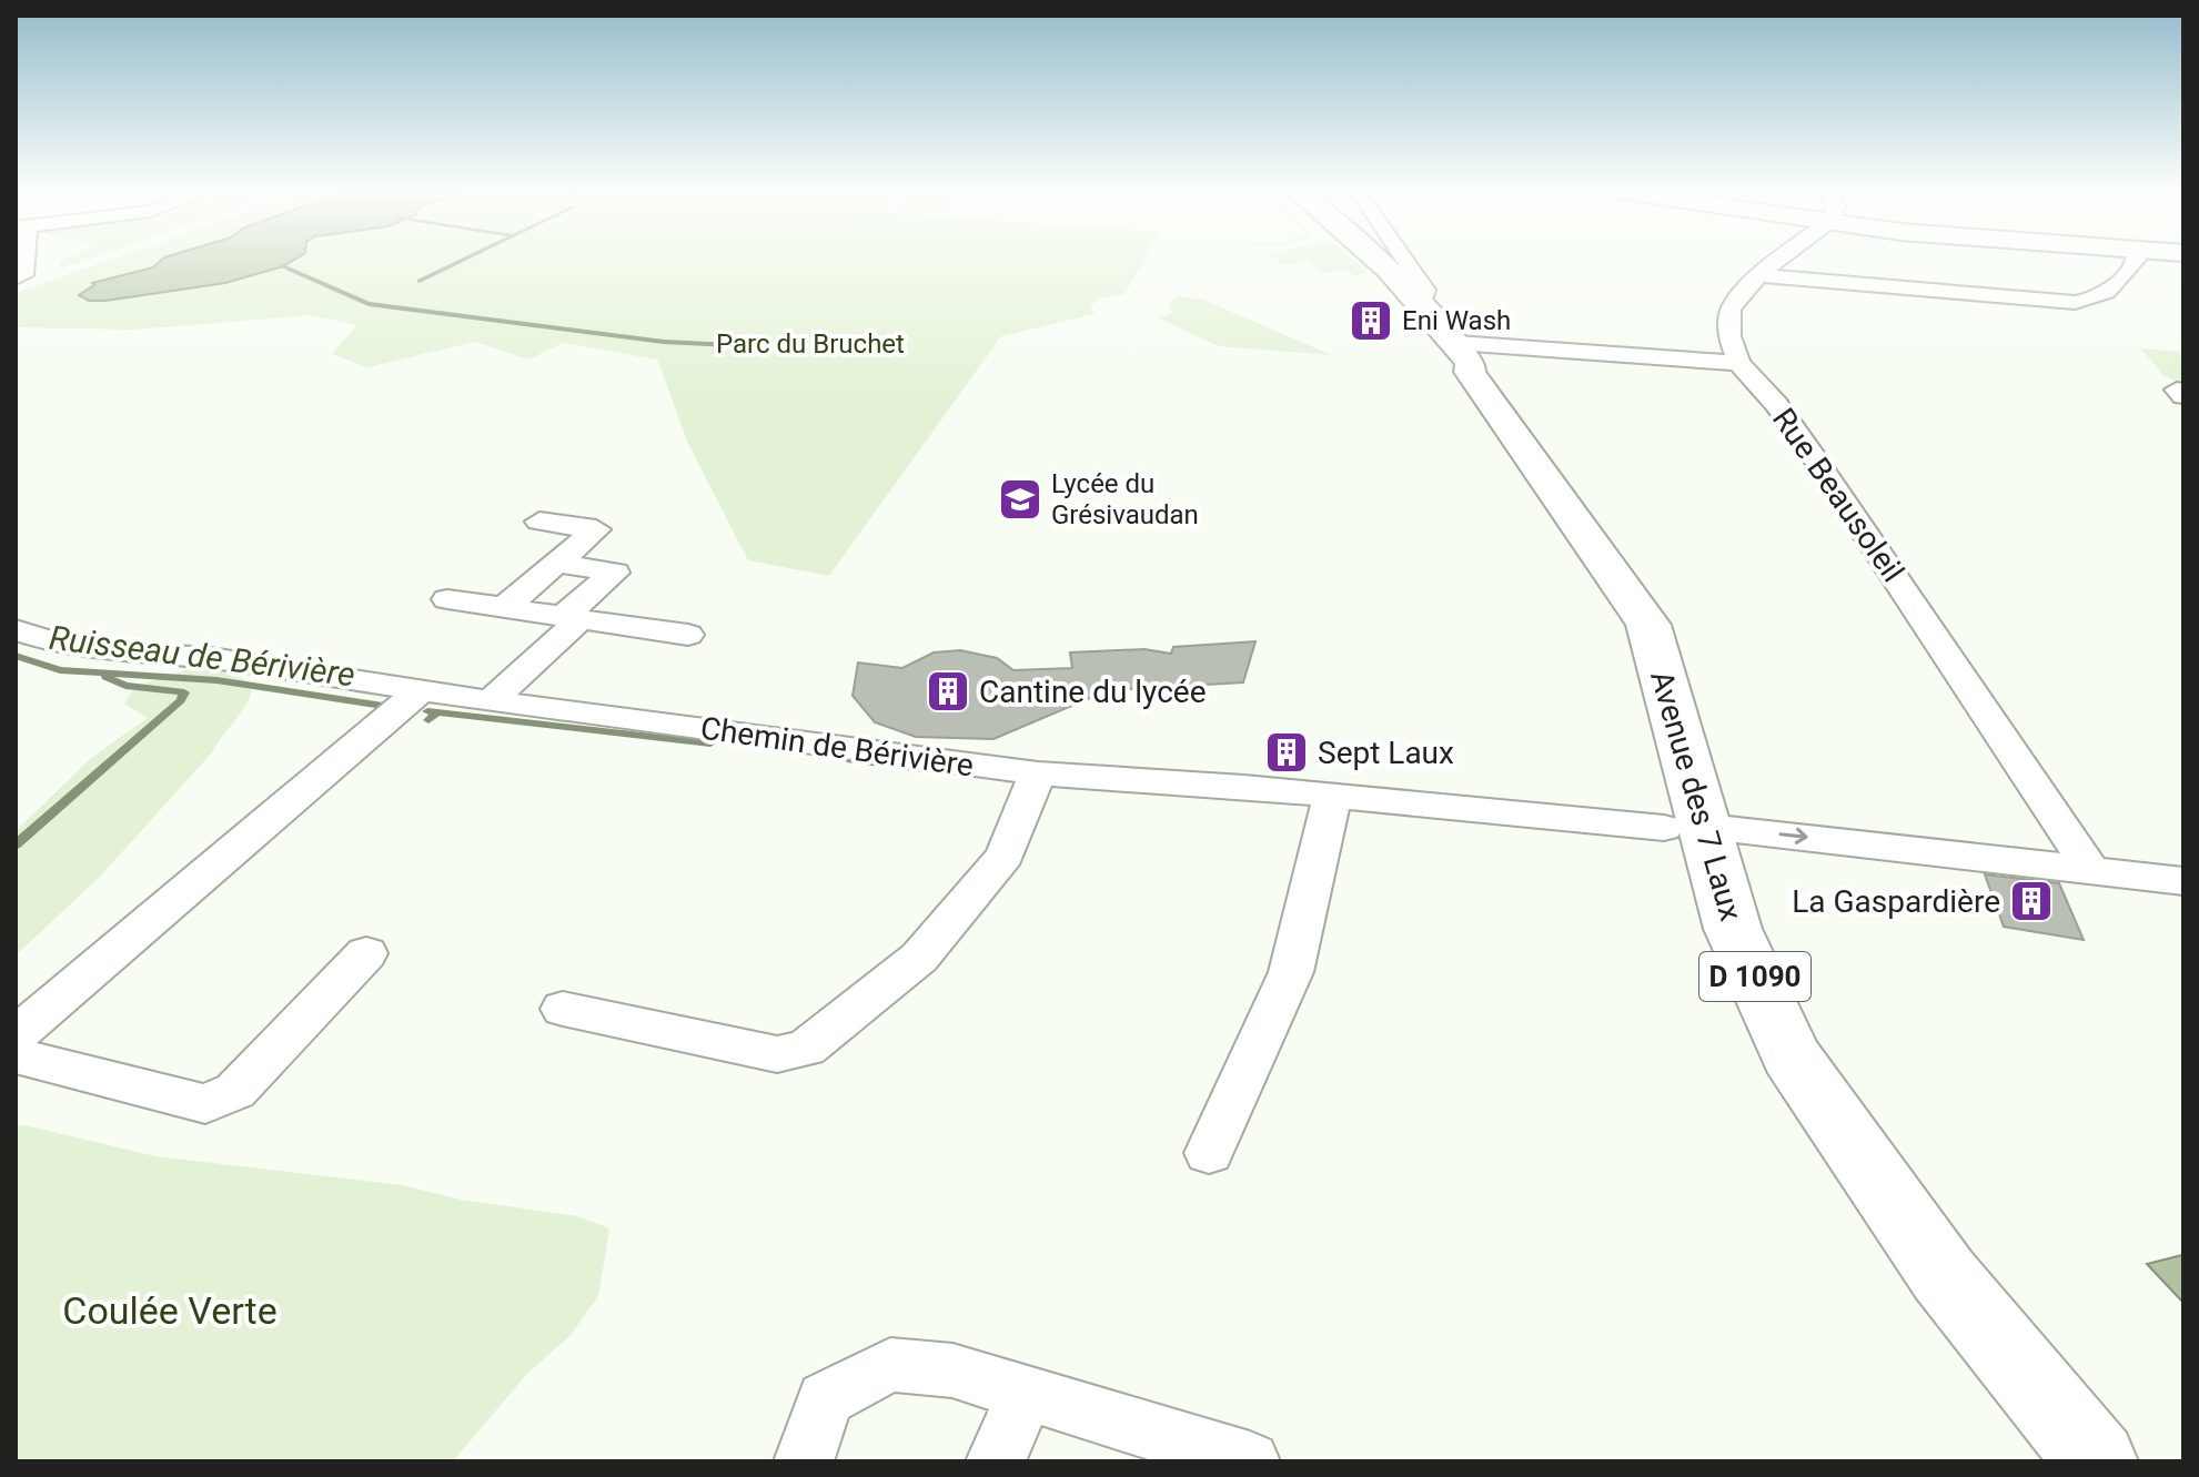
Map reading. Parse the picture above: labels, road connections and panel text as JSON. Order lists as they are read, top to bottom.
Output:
{
  "streets": {
    "main road": ["Avenue des 7 Laux", "D 1090"],
    "street": ["Rue Beausoleil", "Chemin de Bérivière"]
  },
  "crossings": [
    ["Rue Beausoleil", "Chemin de Bérivière"],
    ["Chemin de Bérivière", "Avenue des 7 Laux"],
    ["Avenue des 7 Laux", "D 1090"]
  ],
  "water": ["Ruisseau de Bérivière"],
  "parks": ["Parc du Bruchet", "Coulée Verte"],
  "places": {
    "building": [
      "Eni Wash",
      "Cantine du lycée",
      "Sept Laux",
      "La Gaspardière"
    ],
    "school or university": ["Lycée du Grésivaudan"]
  }
}
